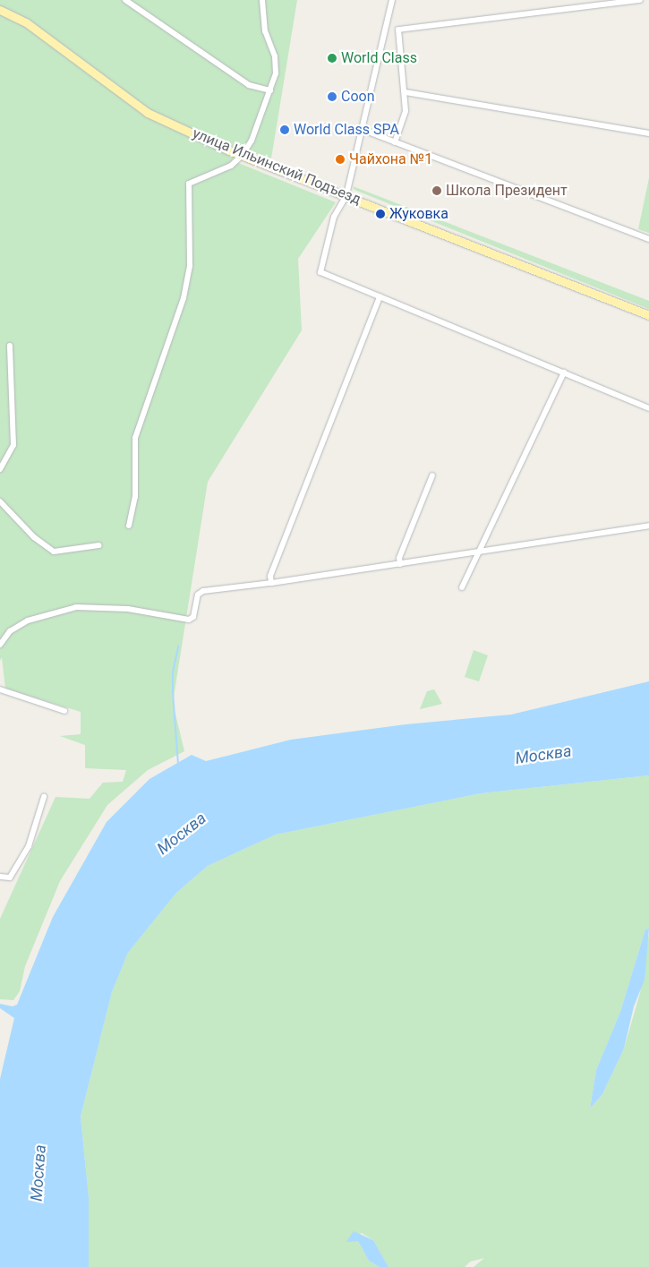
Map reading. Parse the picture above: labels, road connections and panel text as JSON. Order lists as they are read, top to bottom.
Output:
{
  "streets": {
    "main road": ["улица Ильинский Подъезд"]
  },
  "water": ["Москва"],
  "places": [
    "World Class",
    "Coon",
    "World Class SPA",
    "Чайхона №1",
    "Школа Президент",
    "Жуковка"
  ]
}
